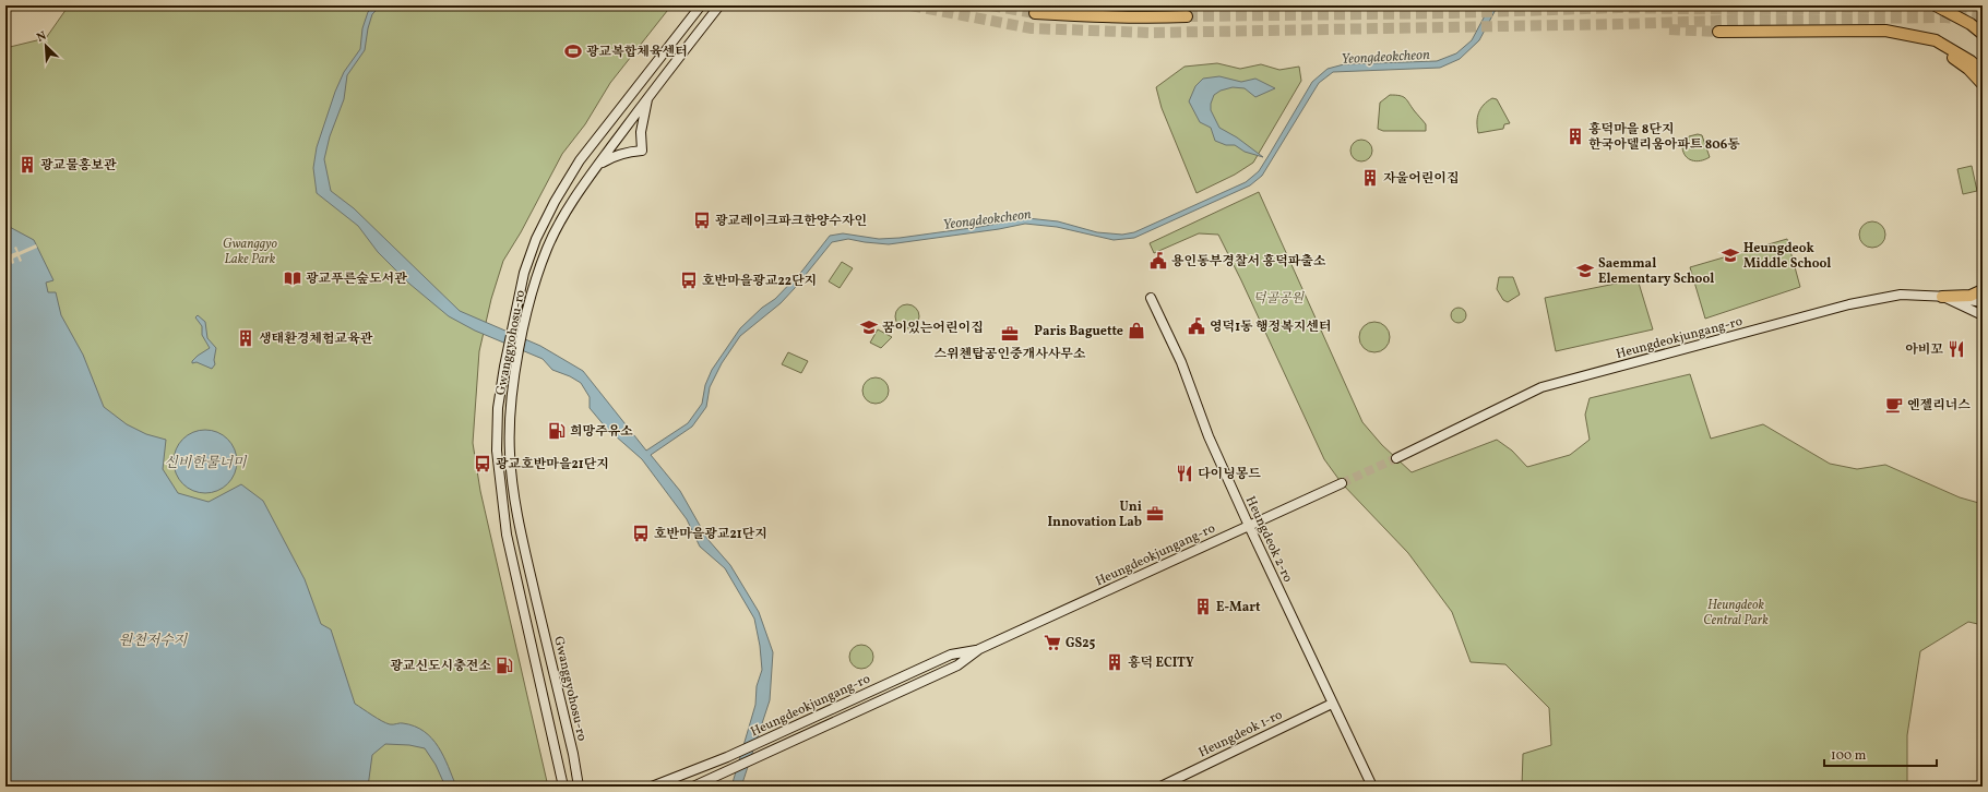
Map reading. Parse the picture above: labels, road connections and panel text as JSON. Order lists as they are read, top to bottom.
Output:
{
  "streets": {
    "street": [
      "Heungdeokjungang-ro",
      "Gwanggyohosu-ro",
      "Heungdeok 2-ro",
      "Heungdeok 1-ro"
    ]
  },
  "crossings": [
    ["Heungdeokjungang-ro", "Heungdeok 2-ro"],
    ["Heungdeok 2-ro", "Heungdeok 1-ro"]
  ],
  "water": ["Yeongdeokcheon", "신비한물너미", "원천저수지"],
  "parks": ["Gwanggyo Lake Park", "덕골공원", "Heungdeok Central Park"],
  "places": {
    "sports": ["광교복합체육센터"],
    "building": [
      "흥덕마을 8단지 한국아델리움아파트 806동",
      "광교물홍보관",
      "자울어린이집",
      "생태환경체험교육관",
      "E-Mart",
      "흥덕 ECITY"
    ],
    "bus stop": [
      "광교레이크파크한양수자인",
      "호반마을광교22단지",
      "광교호반마을21단지",
      "호반마을광교21단지"
    ],
    "school or university": ["Heungdeok Middle School", "Saemmal Elementary School", "꿈이있는어린이집"],
    "public building": ["용인동부경찰서 흥덕파출소", "영덕1동 행정복지센터"],
    "library": ["광교푸른숲도서관"],
    "shop": ["Paris Baguette"],
    "office": ["스위첸탑공인중개사사무소", "Uni Innovation Lab"],
    "restaurant": ["아비꼬", "다이닝몽드"],
    "cafe": ["엔젤리너스"],
    "fuel station": ["희망주유소", "광교신도시충전소"],
    "supermarket": ["GS25"]
  },
  "scale_bar": "100 m",
  "north": "top left"
}
